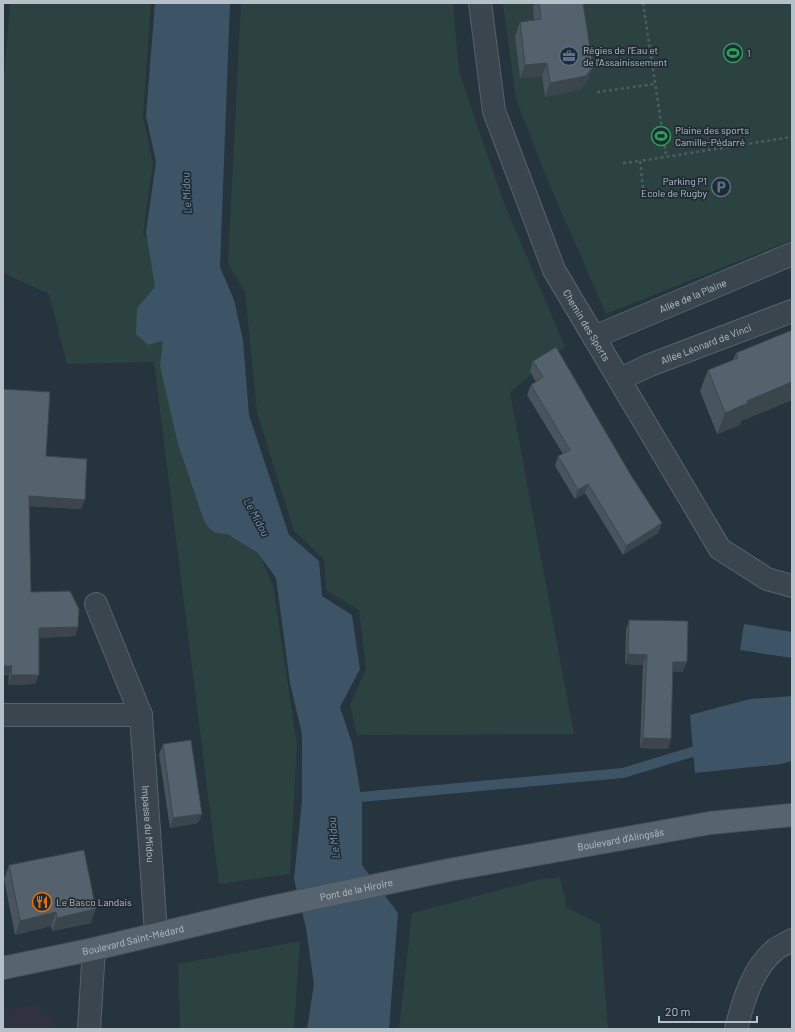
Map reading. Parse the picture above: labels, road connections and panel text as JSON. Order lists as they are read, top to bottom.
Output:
{
  "streets": {
    "main road": ["Boulevard d'Alingsäs", "Pont de la Hiroire", "Boulevard Saint-Médard"],
    "street": [
      "Allée de la Plaine",
      "Chemin des Sports",
      "Allée Léonard de Vinci",
      "Impasse du Midou"
    ]
  },
  "crossings": [
    ["Allée de la Plaine", "Chemin des Sports"],
    ["Chemin des Sports", "Allée Léonard de Vinci"],
    ["Impasse du Midou", "Boulevard Saint-Médard"],
    ["Boulevard d'Alingsäs", "Pont de la Hiroire"],
    ["Pont de la Hiroire", "Boulevard Saint-Médard"]
  ],
  "water": ["Le Midou"],
  "places": {
    "sports": ["1", "Plaine des sports Camille-Pédarré"],
    "office": ["Régies de l'Eau et de l'Assainissement"],
    "parking": ["Parking P1 Ecole de Rugby"],
    "restaurant": ["Le Basco Landais"]
  },
  "scale_bar": "20 m"
}
